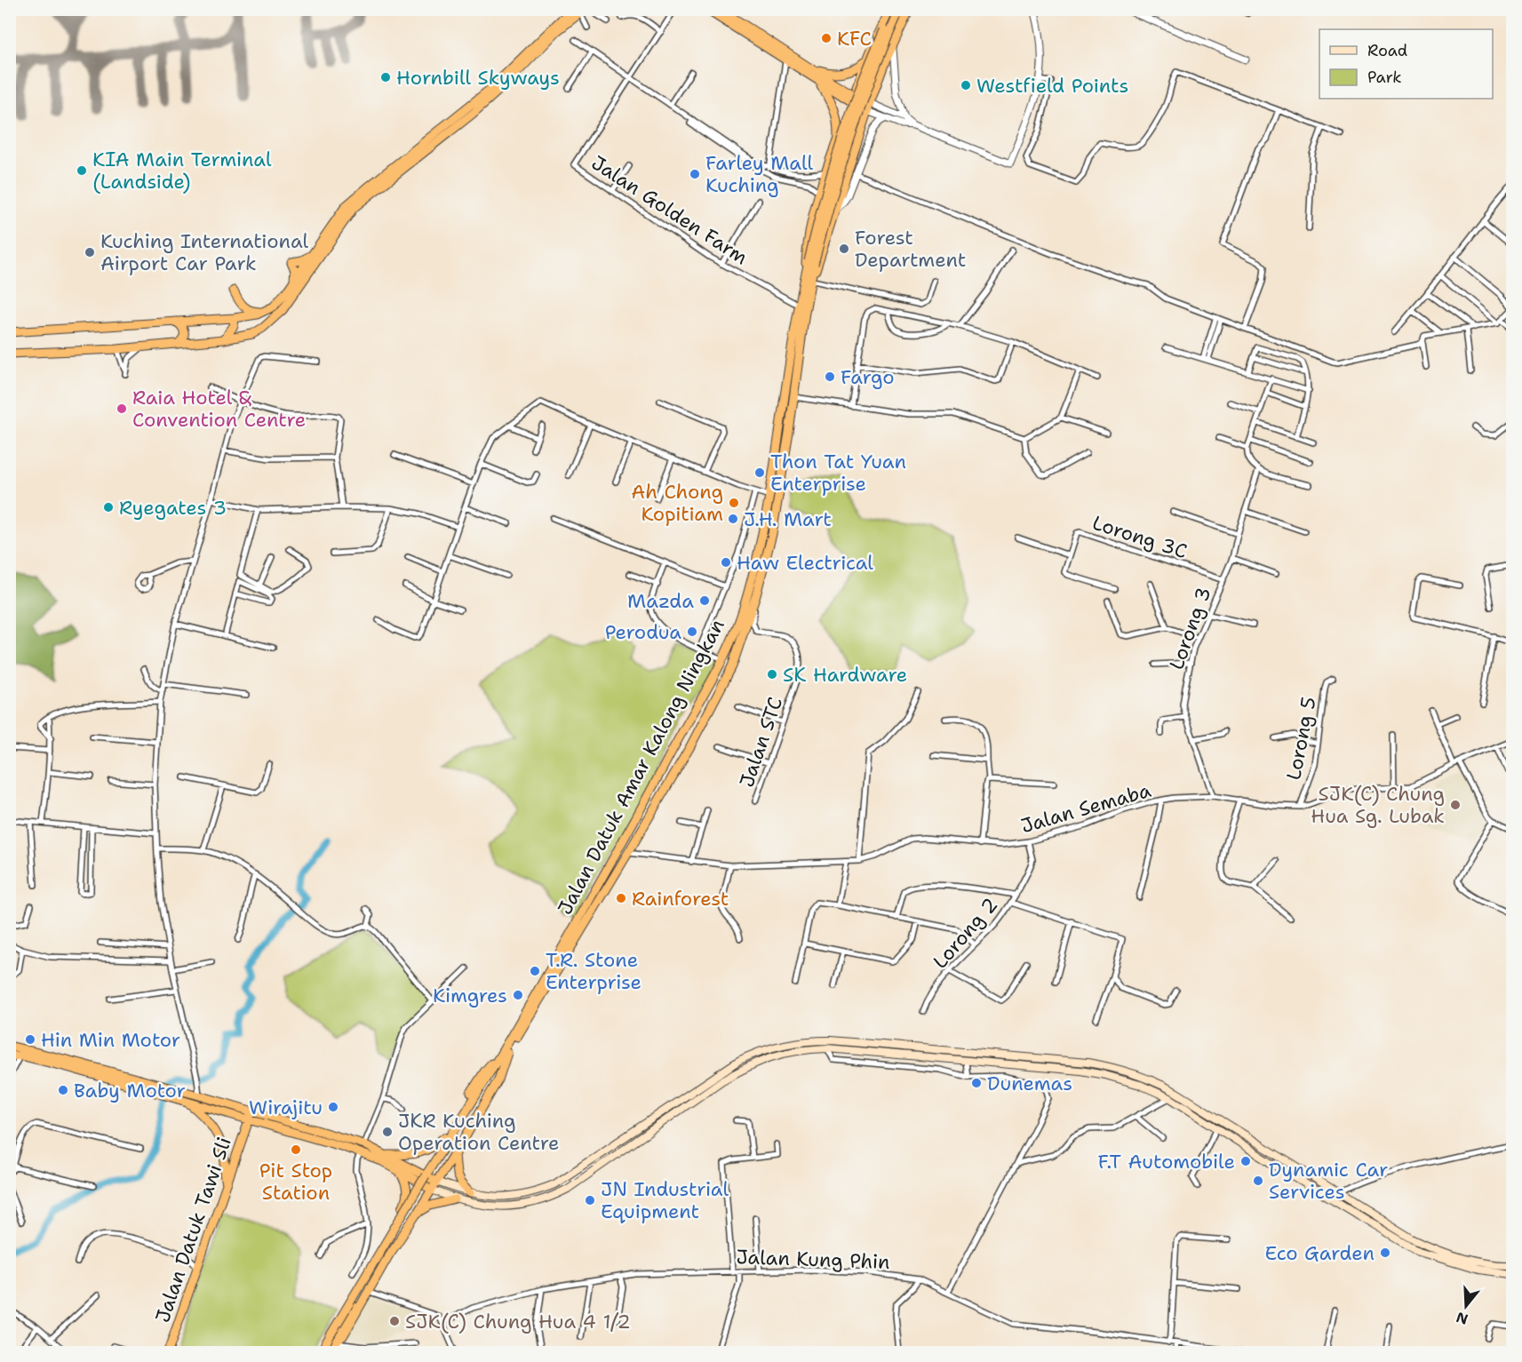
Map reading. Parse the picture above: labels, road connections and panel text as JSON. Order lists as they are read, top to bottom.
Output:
{
  "streets": {
    "highway": ["Jalan Datuk Amar Kalong Ningkan", "Jalan Datuk Tawi Sli"],
    "street": [
      "Jalan Golden Farm",
      "Lorong 3C",
      "Lorong 3",
      "Lorong 5",
      "Jalan STC",
      "Jalan Semaba",
      "Lorong 2",
      "Jalan Kung Phin"
    ]
  },
  "crossings": [
    ["Jalan Golden Farm", "Jalan Datuk Amar Kalong Ningkan"],
    ["Lorong 3C", "Lorong 3"],
    ["Lorong 3", "Jalan Semaba"],
    ["Lorong 5", "Jalan Semaba"],
    ["Jalan Datuk Amar Kalong Ningkan", "Jalan Semaba"],
    ["Jalan Semaba", "Lorong 2"]
  ],
  "places": [
    "KFC",
    "Hornbill Skyways",
    "Westfield Points",
    "KIA Main Terminal (Landside)",
    "Farley Mall Kuching",
    "Forest Department",
    "Kuching International Airport Car Park",
    "Fargo",
    "Raia Hotel & Convention Centre",
    "Thon Tat Yuan Enterprise",
    "Ah Chong Kopitiam",
    "Ryegates 3",
    "J.H. Mart",
    "Haw Electrical",
    "Mazda",
    "Perodua",
    "SK Hardware",
    "SJK(C) Chung Hua Sg. Lubak",
    "Rainforest",
    "T.R. Stone Enterprise",
    "Kimgres",
    "Hin Min Motor",
    "Dunemas",
    "Baby Motor",
    "Wirajitu",
    "JKR Kuching Operation Centre",
    "Pit Stop Station",
    "F.T Automobile",
    "Dynamic Car Services",
    "JN Industrial Equipment",
    "Eco Garden",
    "SJK(C) Chung Hua 4 1/2"
  ],
  "legend": ["Road", "Park"],
  "north": "bottom"
}
